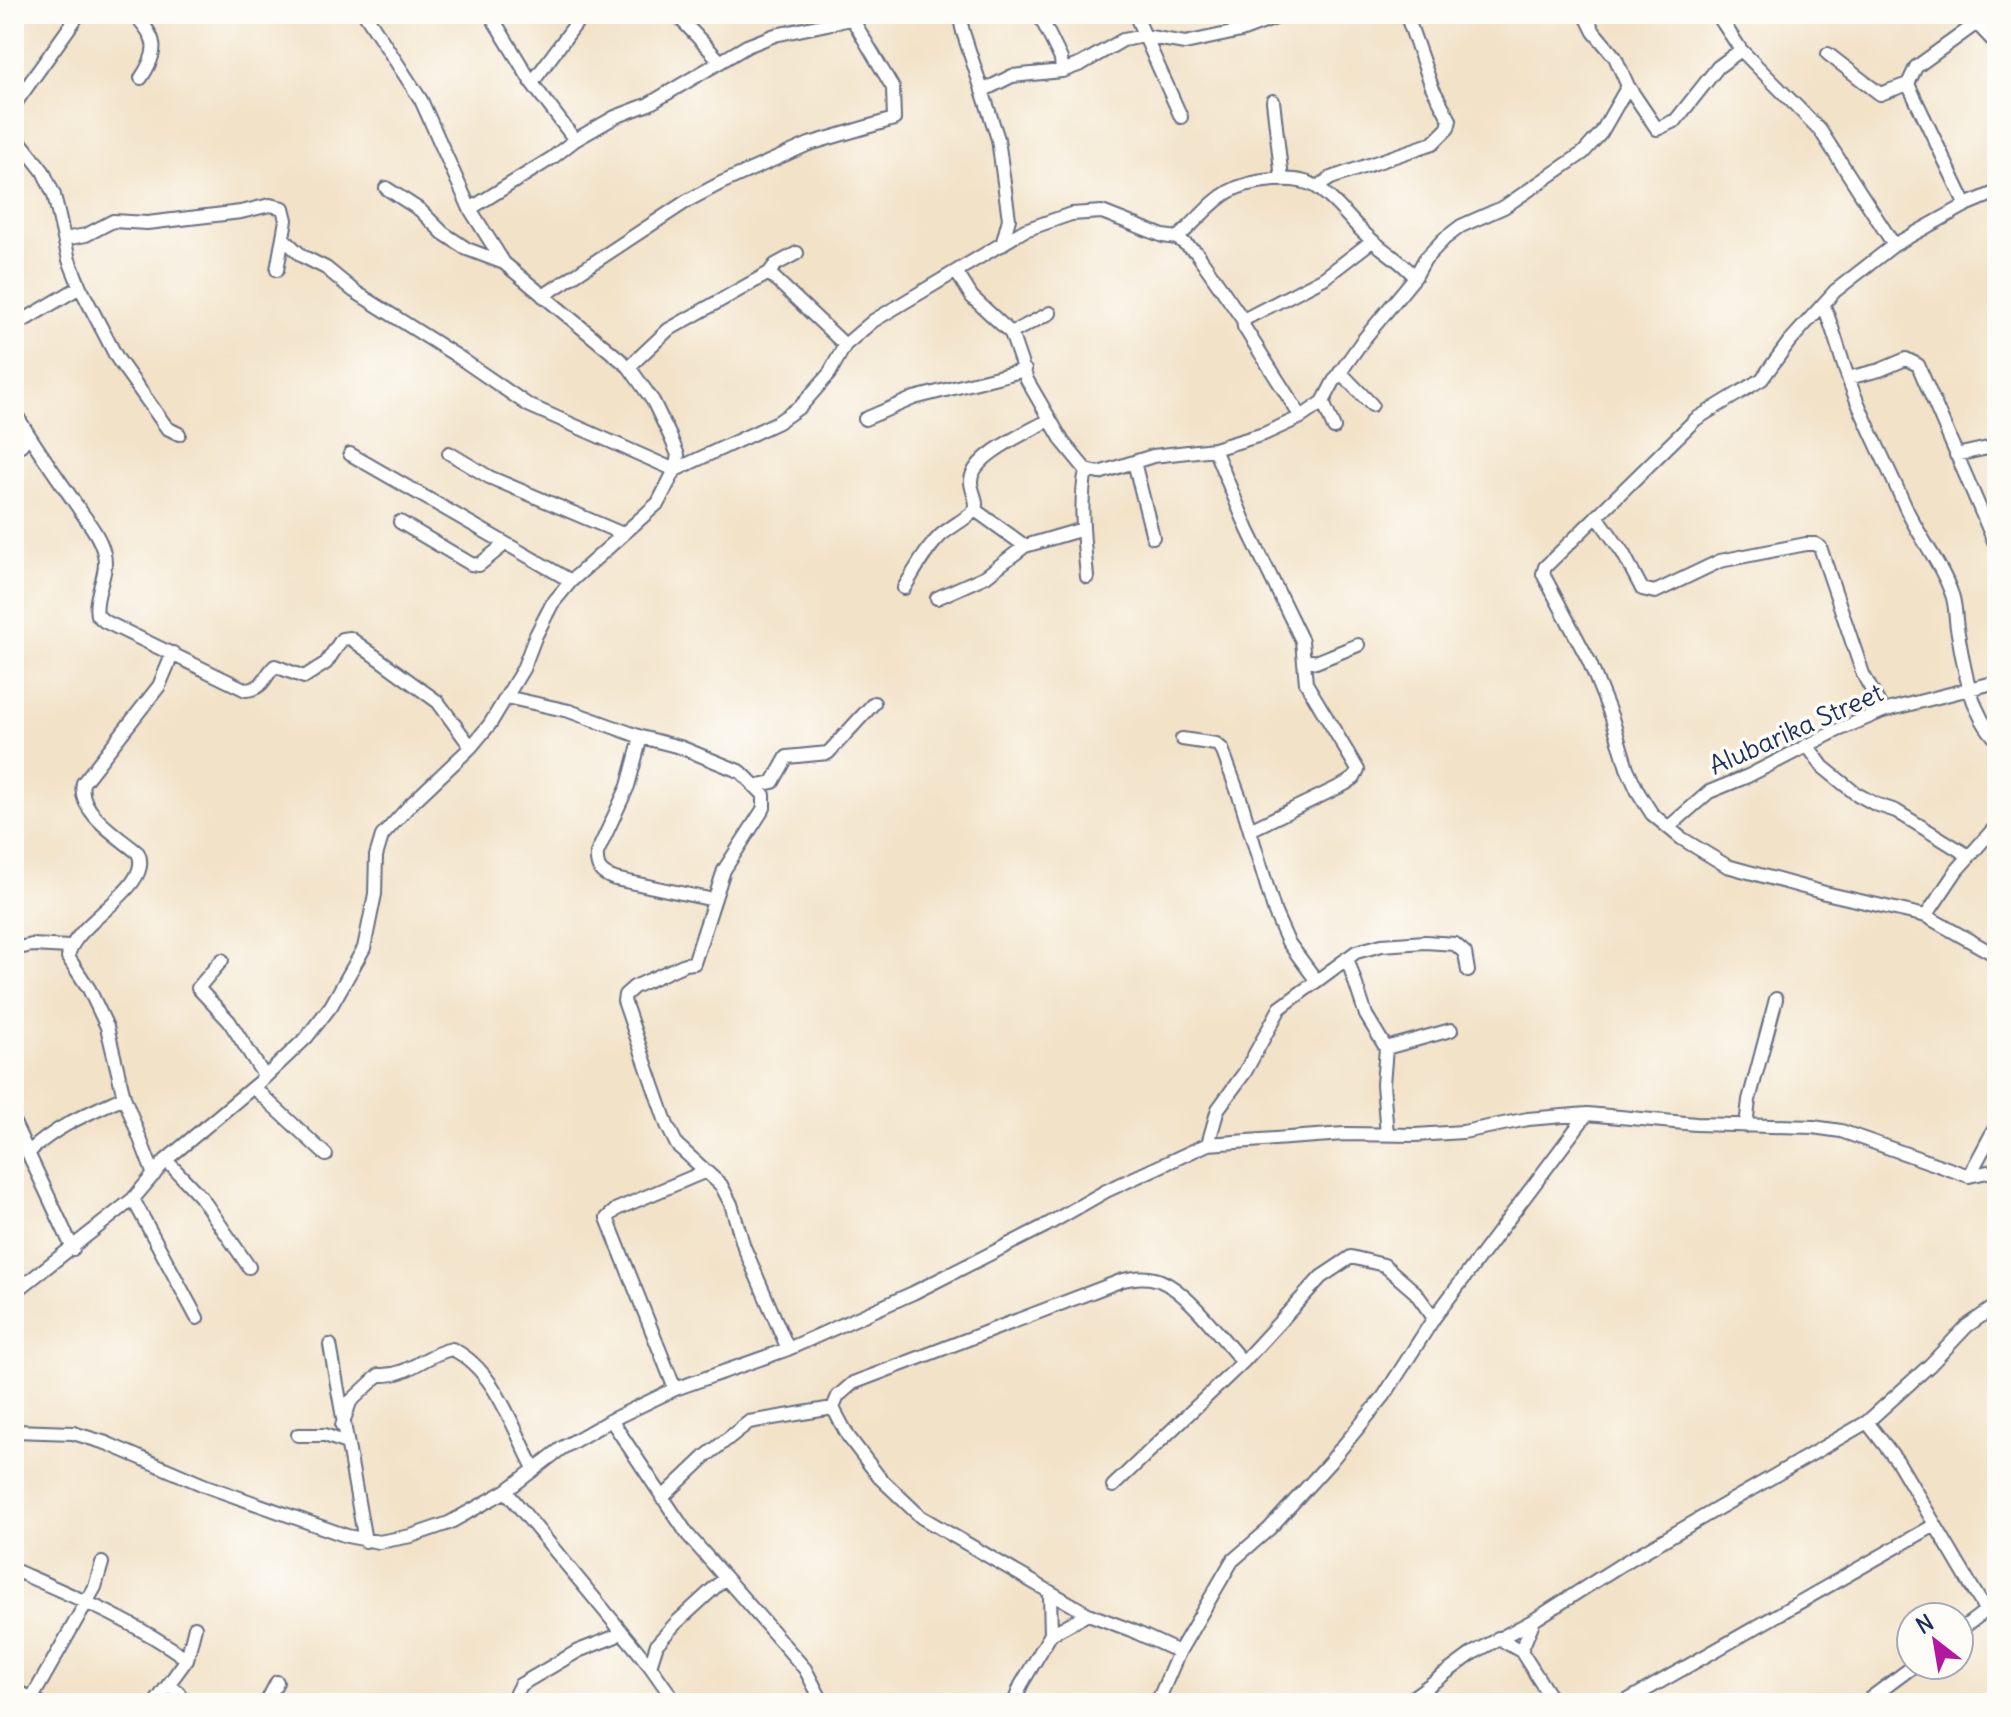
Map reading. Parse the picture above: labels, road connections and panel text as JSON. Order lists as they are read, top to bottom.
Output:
{
  "streets": {
    "street": ["Alubarika Street"]
  },
  "north": "top left"
}
